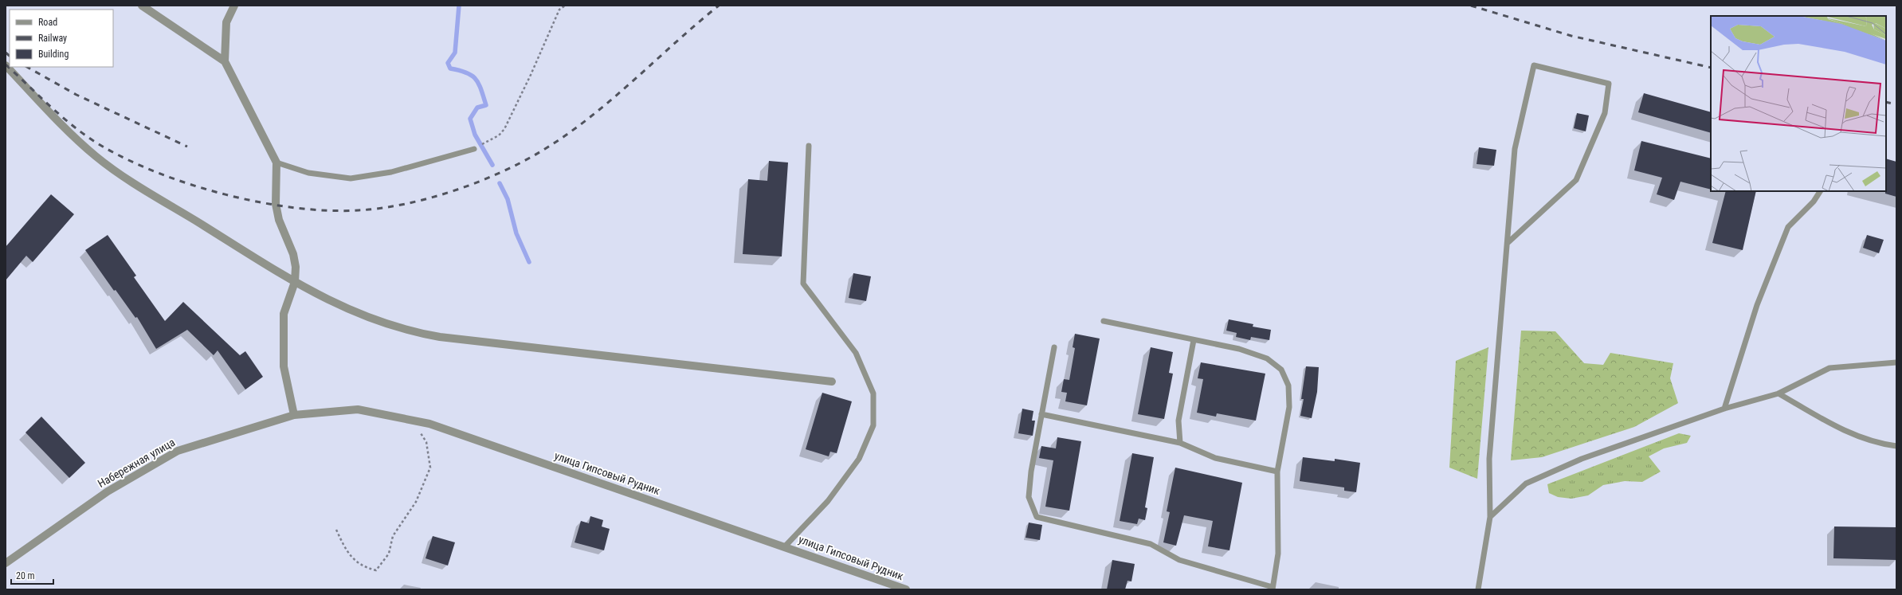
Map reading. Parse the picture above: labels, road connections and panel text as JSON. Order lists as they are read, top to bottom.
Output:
{
  "streets": {
    "street": ["Набережная улица", "улица Гипсовый Рудник"]
  },
  "crossings": [
    ["Набережная улица", "улица Гипсовый Рудник"]
  ],
  "legend": ["Road", "Railway", "Building"],
  "scale_bar": "20 m"
}
